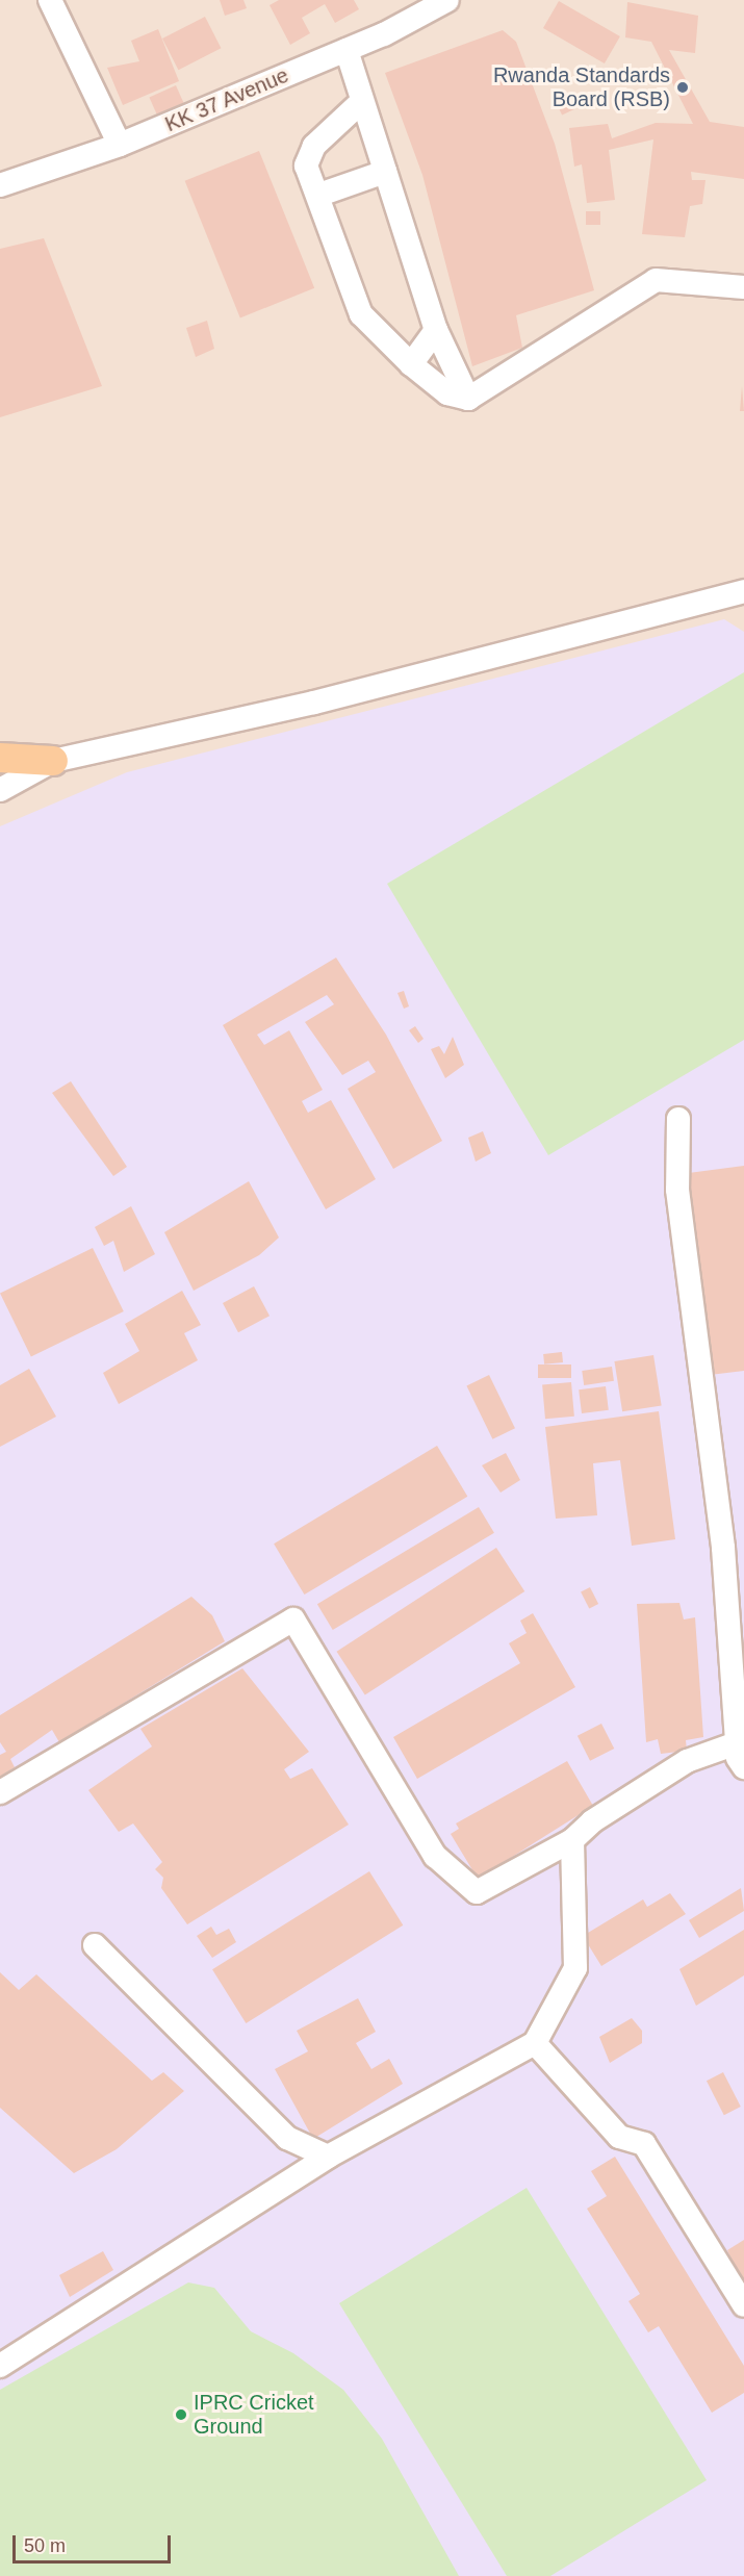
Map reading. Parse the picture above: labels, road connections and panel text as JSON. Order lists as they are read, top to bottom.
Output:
{
  "streets": {
    "street": ["KK 37 Avenue"]
  },
  "places": ["Rwanda Standards Board (RSB)", "IPRC Cricket Ground"],
  "scale_bar": "50 m"
}
